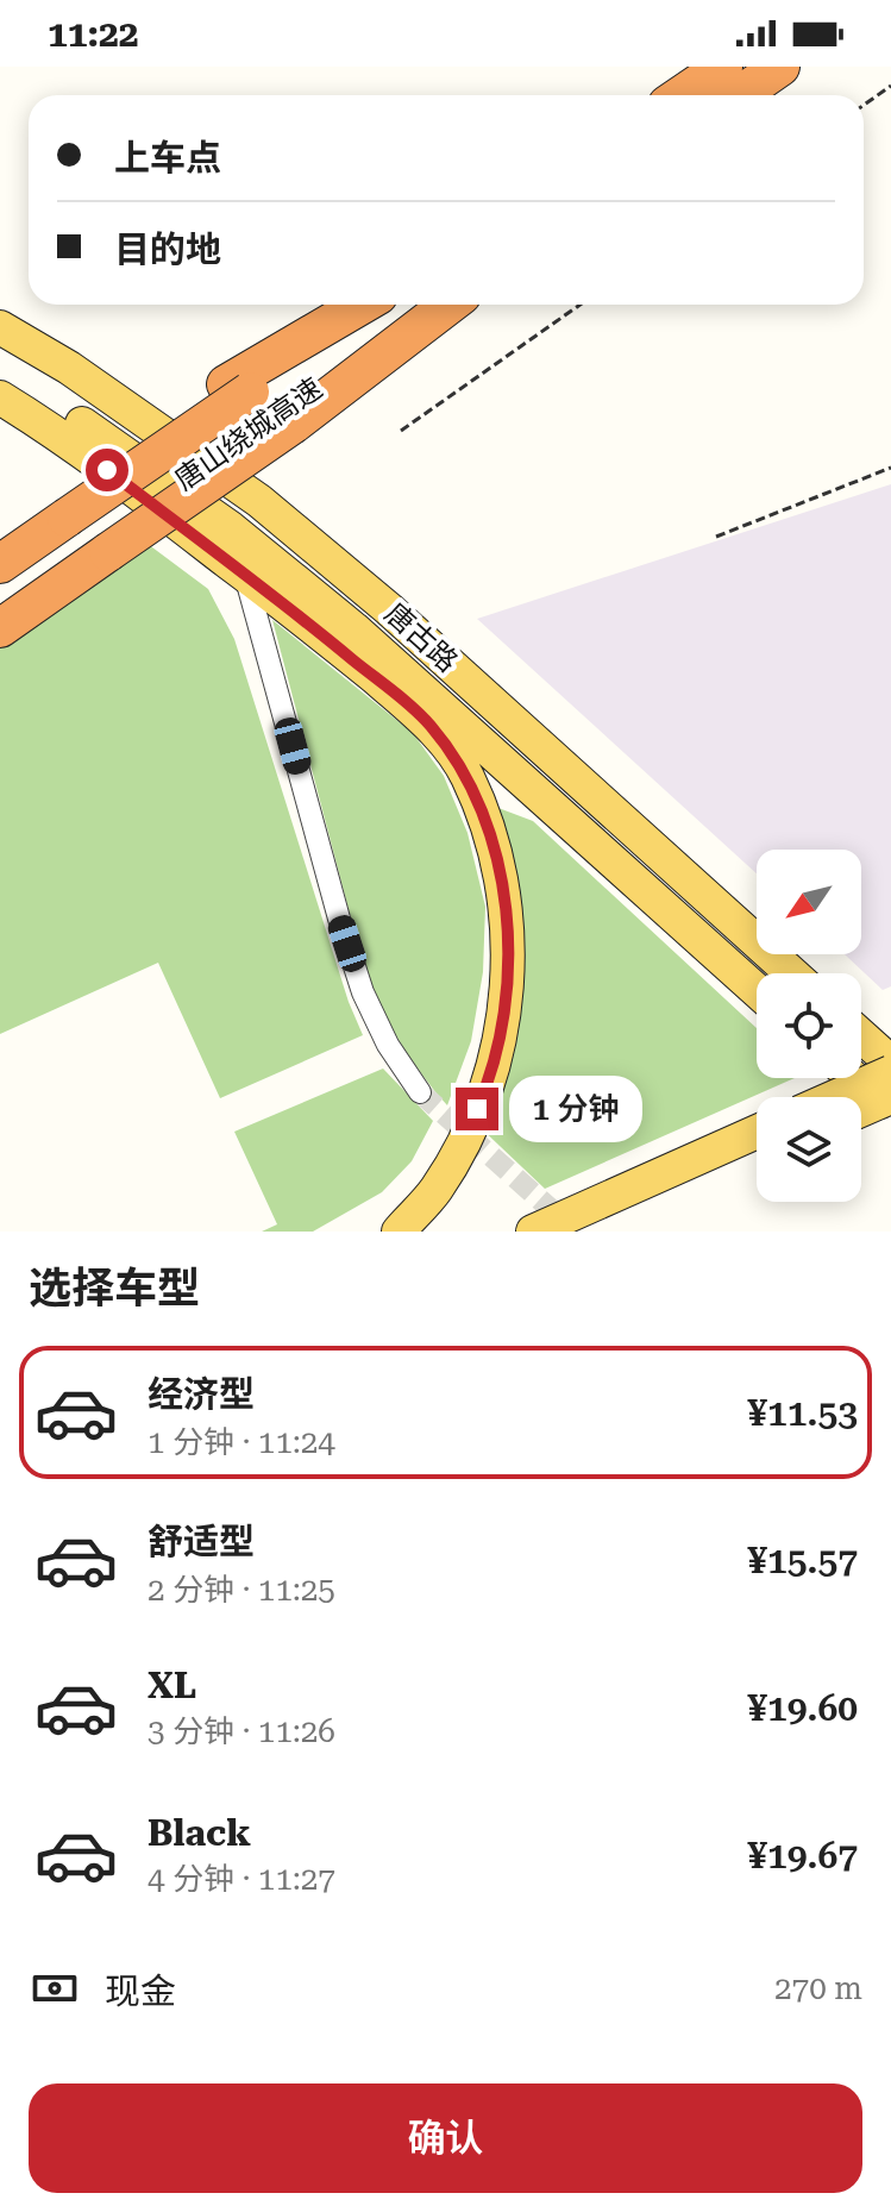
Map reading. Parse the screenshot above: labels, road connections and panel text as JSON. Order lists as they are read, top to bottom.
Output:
{
  "streets": {
    "highway": ["唐山绕城高速"],
    "main road": ["唐古路"]
  },
  "north": "bottom left",
  "page": {
    "status": "11:22",
    "banner": ["上车点", "目的地"],
    "bubble": "1 分钟",
    "heading": "选择车型",
    "list": [
      {
        "name": "经济型",
        "note": "1 分钟 · 11:24",
        "value": "¥11.53"
      },
      {
        "name": "舒适型",
        "note": "2 分钟 · 11:25",
        "value": "¥15.57"
      },
      {
        "name": "XL",
        "note": "3 分钟 · 11:26",
        "value": "¥19.60"
      },
      {
        "name": "Black",
        "note": "4 分钟 · 11:27",
        "value": "¥19.67"
      }
    ],
    "pay": ["现金", "270 m"],
    "buttons": "确认"
  }
}
